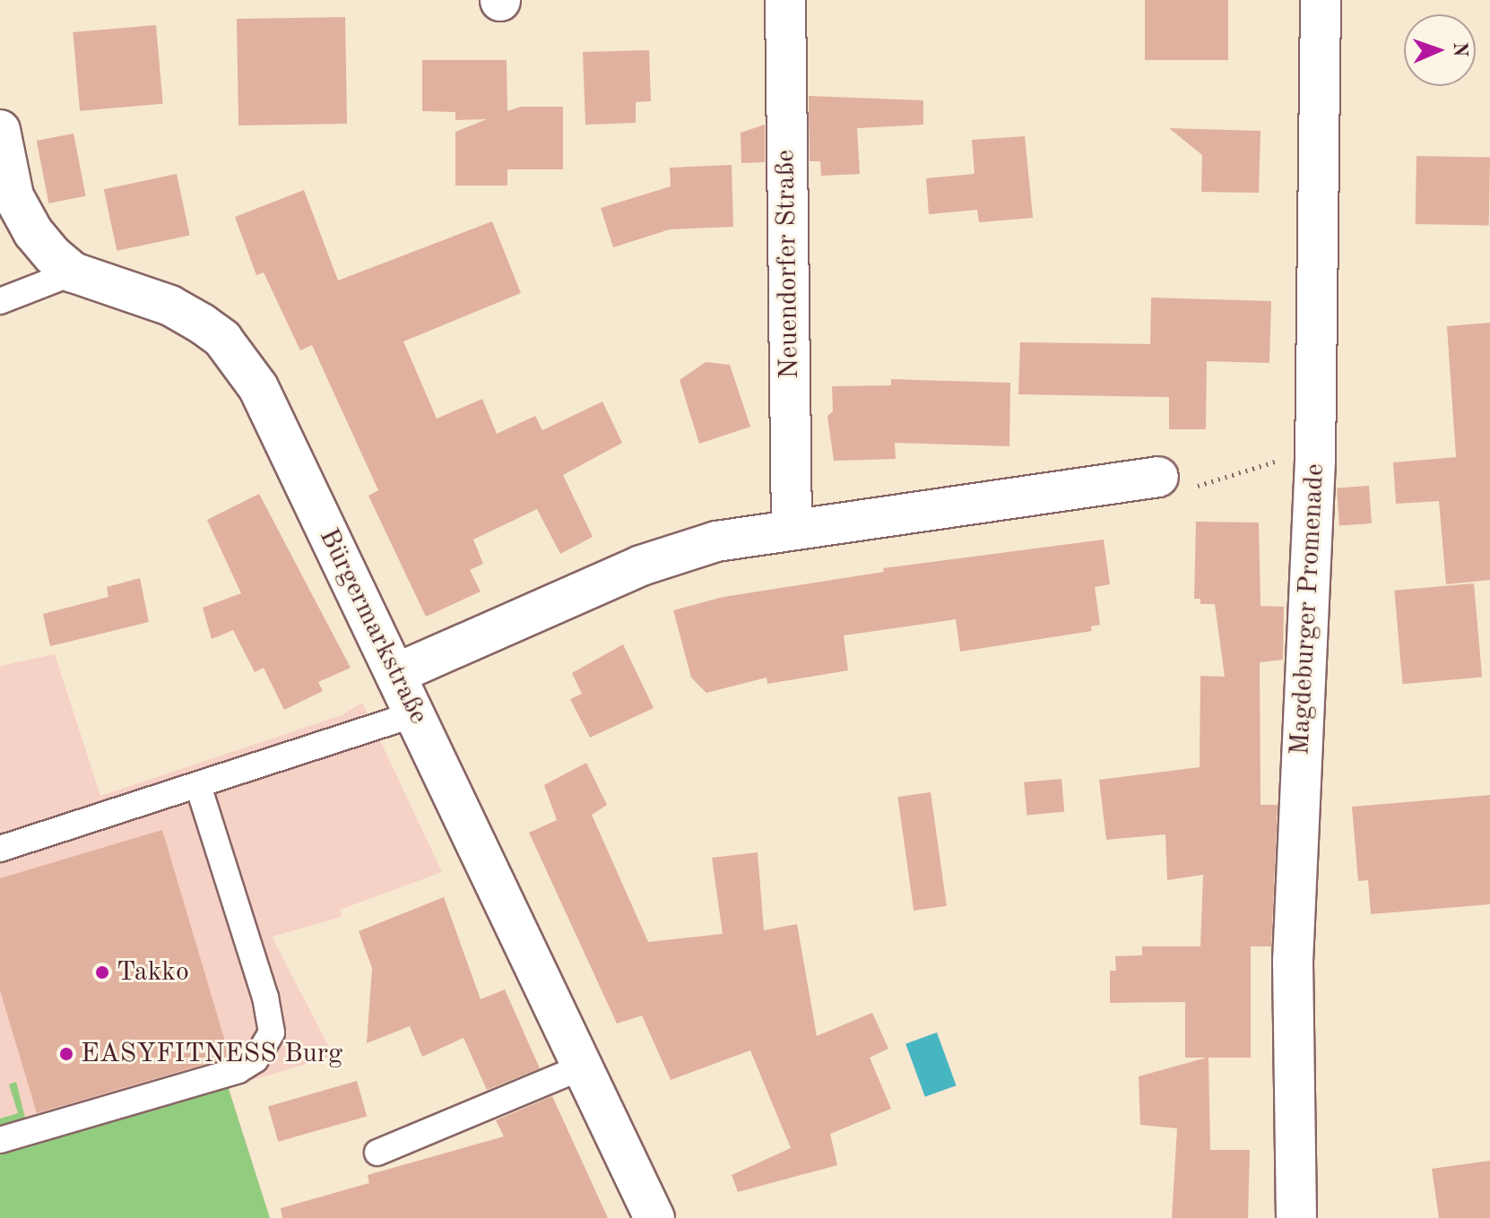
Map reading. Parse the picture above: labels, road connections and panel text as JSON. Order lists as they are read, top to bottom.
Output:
{
  "streets": {
    "street": ["Neuendorfer Straße", "Magdeburger Promenade", "Bürgermarkstraße"]
  },
  "places": ["Takko", "EASYFITNESS Burg"],
  "north": "right"
}
